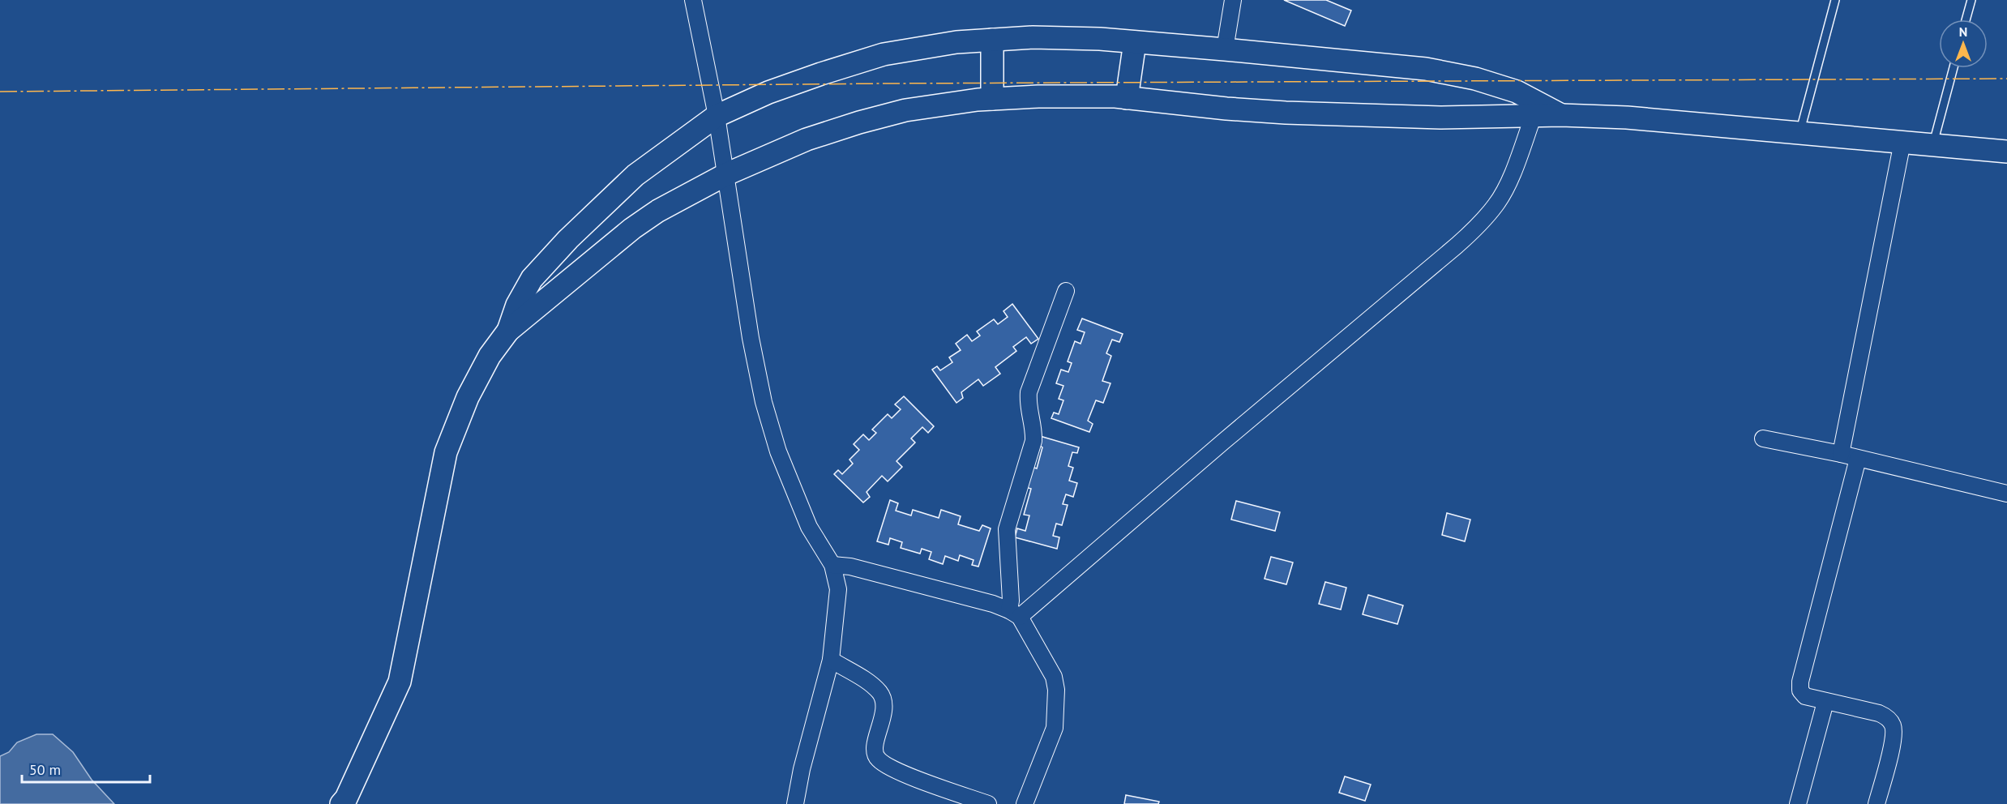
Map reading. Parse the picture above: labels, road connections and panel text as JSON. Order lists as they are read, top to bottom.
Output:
{
  "scale_bar": "50 m",
  "north": "top"
}
